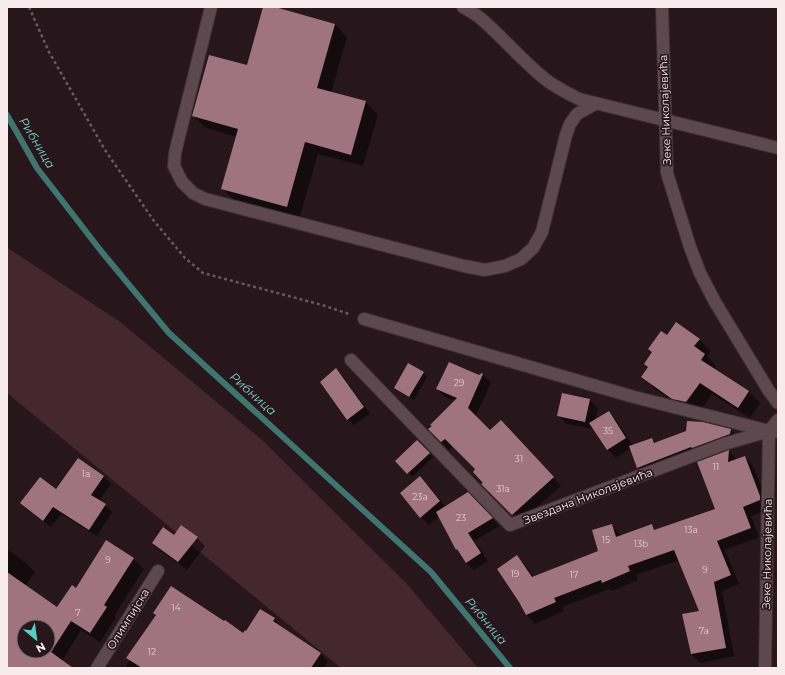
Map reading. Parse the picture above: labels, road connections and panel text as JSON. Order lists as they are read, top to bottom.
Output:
{
  "streets": {
    "street": ["Зеке Николајевића", "Звездана Николајевића", "Олимпијска"]
  },
  "crossings": [
    ["Зеке Николајевића", "Звездана Николајевића"]
  ],
  "water": ["Рибница"],
  "house_numbers": [
    "29",
    "35",
    "31",
    "11",
    "1a",
    "31a",
    "23a",
    "23",
    "13a",
    "15",
    "13b",
    "9",
    "9",
    "19",
    "17",
    "14",
    "7",
    "7a",
    "12"
  ],
  "north": "bottom right"
}
